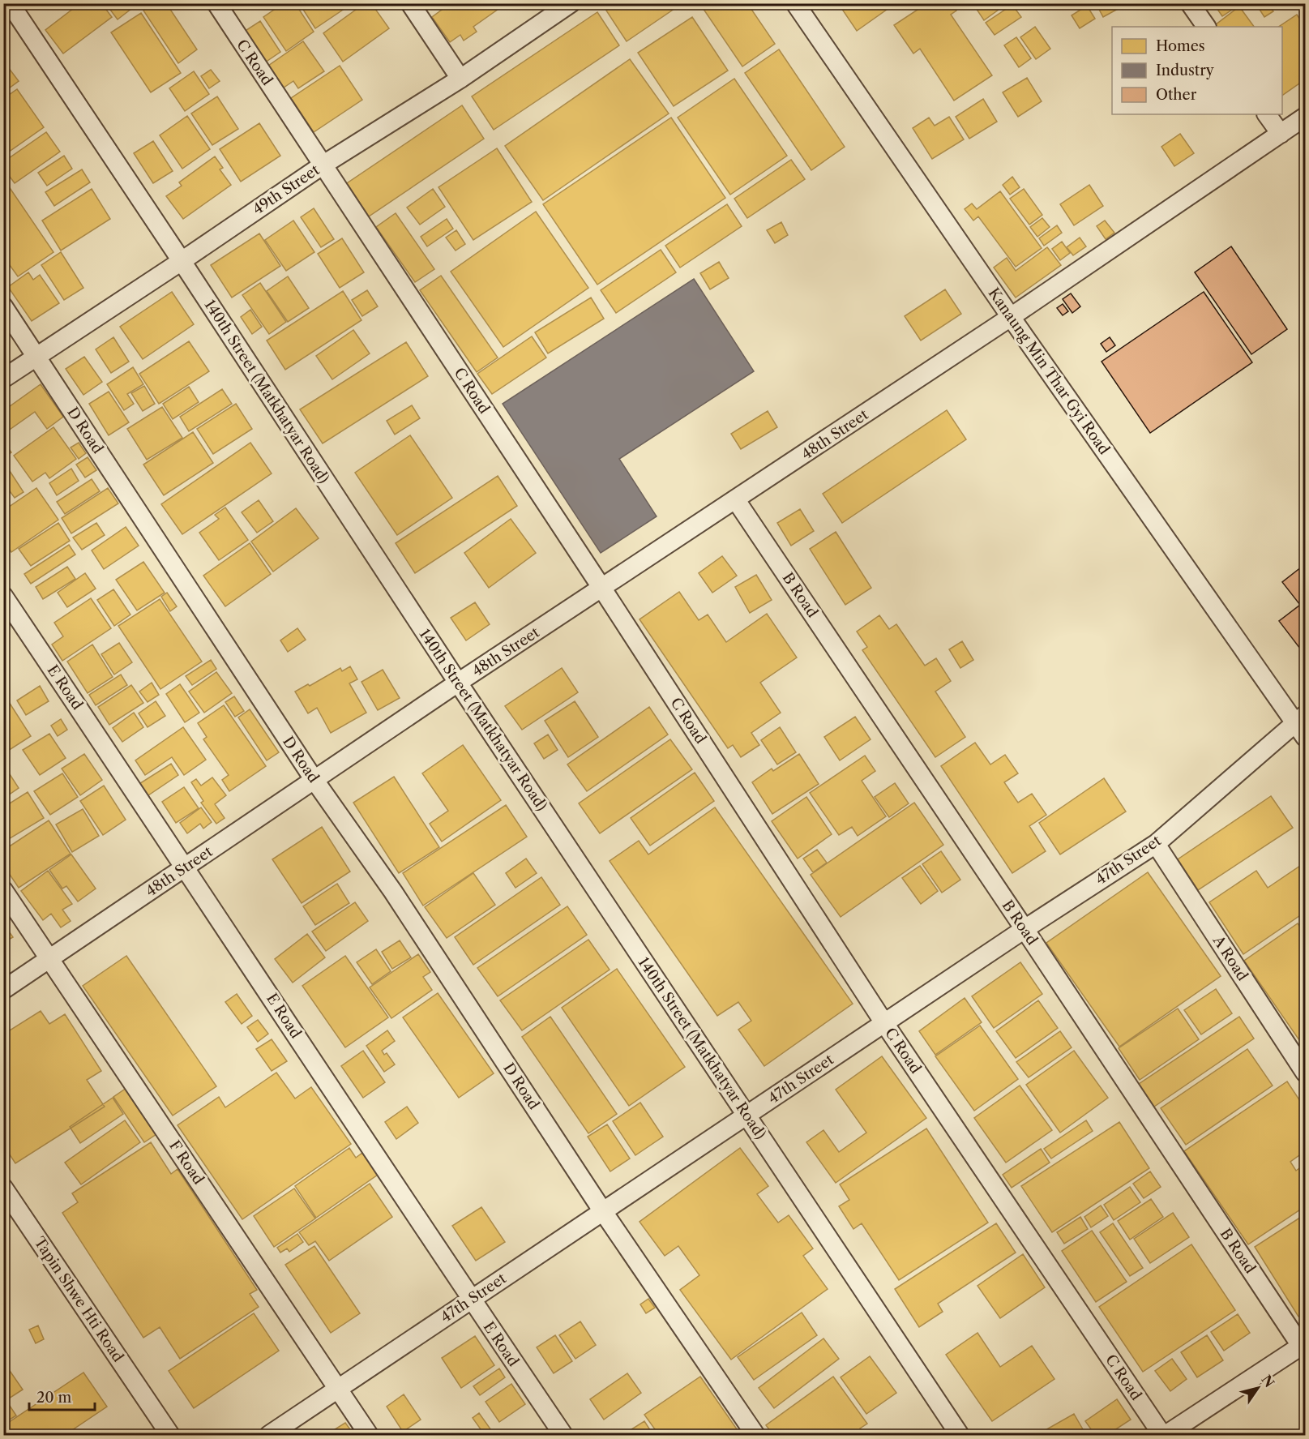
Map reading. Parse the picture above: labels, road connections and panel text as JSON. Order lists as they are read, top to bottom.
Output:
{
  "streets": {
    "street": [
      "C Road",
      "49th Street",
      "Kanaung Min Thar Gyi Road",
      "140th Street (Matkhatyar Road)",
      "D Road",
      "48th Street",
      "B Road",
      "E Road",
      "47th Street",
      "A Road",
      "F Road",
      "Tapin Shwe Hti Road"
    ]
  },
  "crossings": [
    ["C Road", "49th Street"],
    ["C Road", "48th Street"],
    ["C Road", "47th Street"],
    ["49th Street", "140th Street (Matkhatyar Road)"],
    ["49th Street", "D Road"],
    ["Kanaung Min Thar Gyi Road", "48th Street"],
    ["Kanaung Min Thar Gyi Road", "47th Street"],
    ["140th Street (Matkhatyar Road)", "48th Street"],
    ["140th Street (Matkhatyar Road)", "47th Street"],
    ["D Road", "48th Street"],
    ["D Road", "47th Street"],
    ["48th Street", "B Road"],
    ["48th Street", "E Road"],
    ["48th Street", "F Road"],
    ["B Road", "47th Street"],
    ["E Road", "47th Street"],
    ["47th Street", "A Road"],
    ["47th Street", "F Road"]
  ],
  "legend": ["Homes", "Industry", "Other"],
  "scale_bar": "20 m",
  "north": "top right"
}
